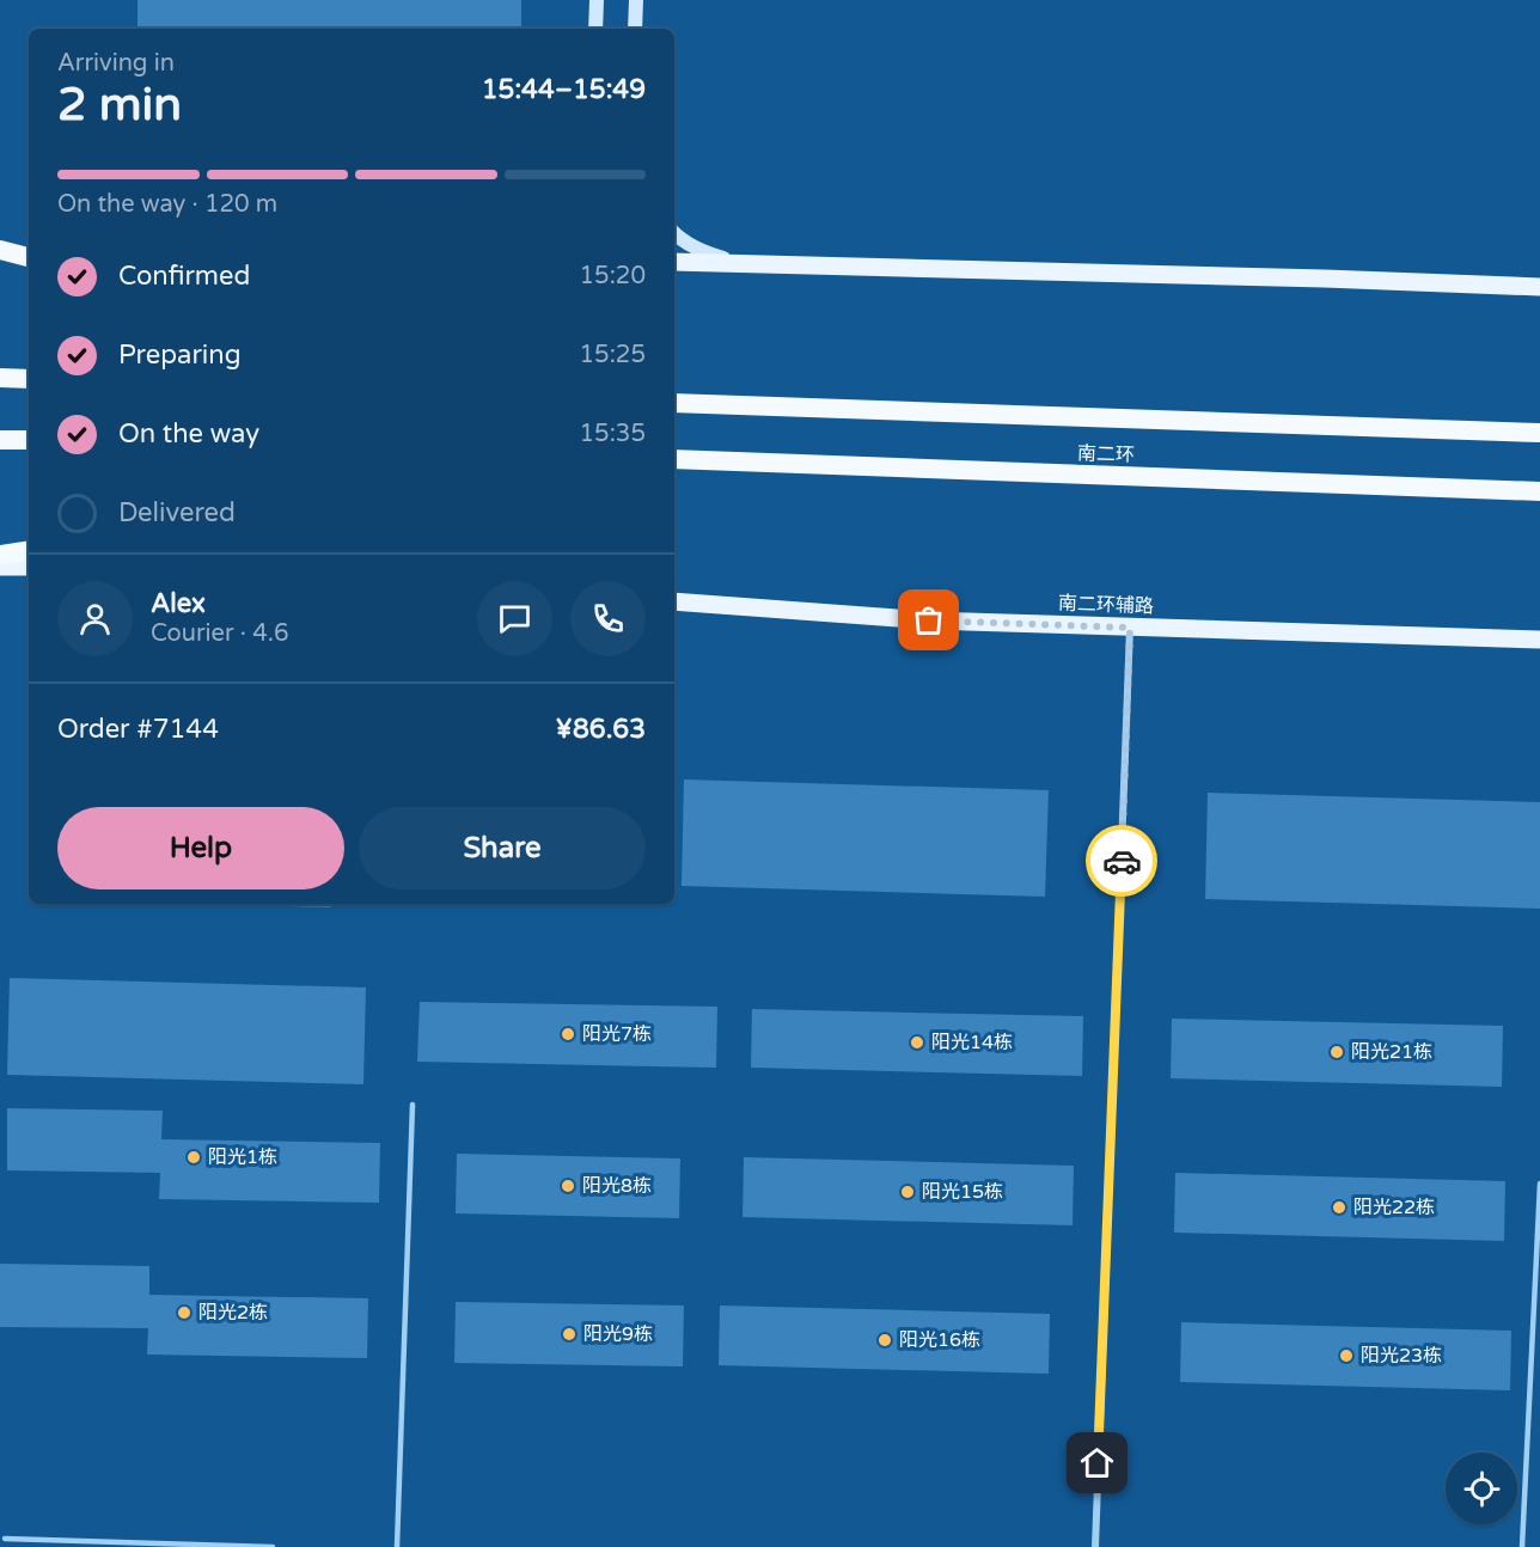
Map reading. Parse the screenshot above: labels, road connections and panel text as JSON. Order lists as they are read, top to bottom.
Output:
{
  "streets": {
    "highway": ["南二环"],
    "main road": ["南二环辅路"]
  },
  "places": [
    "阳光7栋",
    "阳光14栋",
    "阳光21栋",
    "阳光1栋",
    "阳光8栋",
    "阳光15栋",
    "阳光22栋",
    "阳光2栋",
    "阳光9栋",
    "阳光16栋",
    "阳光23栋"
  ],
  "page": {
    "heading": ["2 min", "Arriving in", "15:44–15:49"],
    "panel": [
      "Alex",
      "Courier · 4.6",
      "Order #7144",
      "¥86.63"
    ],
    "bar": "On the way · 120 m",
    "list": [
      ["Confirmed", "15:20"],
      ["Preparing", "15:25"],
      ["On the way", "15:35"],
      "Delivered"
    ],
    "buttons": ["Help", "Share"]
  }
}
